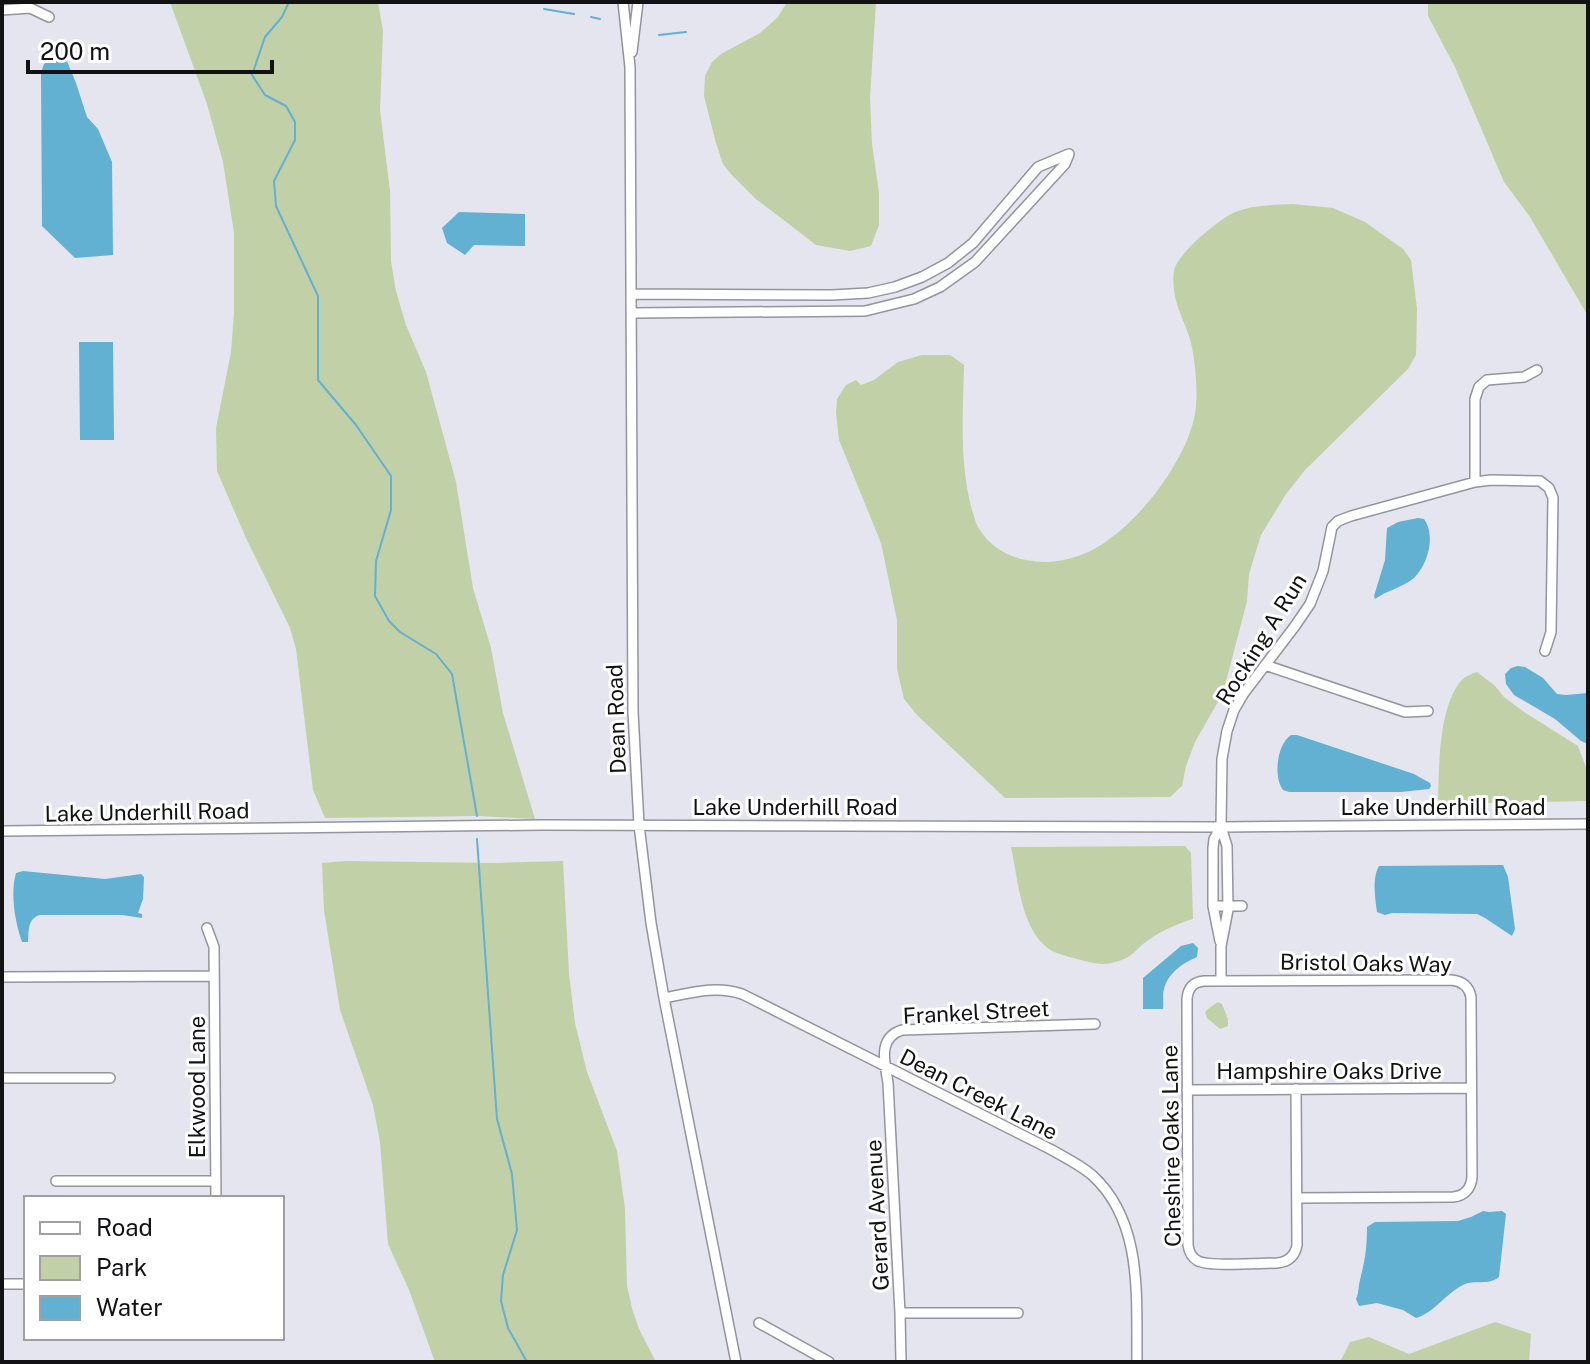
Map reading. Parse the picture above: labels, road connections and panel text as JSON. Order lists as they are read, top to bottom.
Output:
{
  "streets": {
    "street": [
      "Rocking A Run",
      "Dean Road",
      "Lake Underhill Road",
      "Bristol Oaks Way",
      "Frankel Street",
      "Hampshire Oaks Drive",
      "Elkwood Lane",
      "Dean Creek Lane",
      "Cheshire Oaks Lane",
      "Gerard Avenue"
    ]
  },
  "crossings": [
    ["Rocking A Run", "Lake Underhill Road"],
    ["Rocking A Run", "Bristol Oaks Way"],
    ["Rocking A Run", "Cheshire Oaks Lane"],
    ["Dean Road", "Lake Underhill Road"],
    ["Dean Road", "Dean Creek Lane"],
    ["Bristol Oaks Way", "Hampshire Oaks Drive"],
    ["Bristol Oaks Way", "Cheshire Oaks Lane"],
    ["Frankel Street", "Dean Creek Lane"],
    ["Frankel Street", "Gerard Avenue"],
    ["Hampshire Oaks Drive", "Cheshire Oaks Lane"],
    ["Dean Creek Lane", "Gerard Avenue"]
  ],
  "legend": ["Road", "Park", "Water"],
  "scale_bar": "200 m"
}
